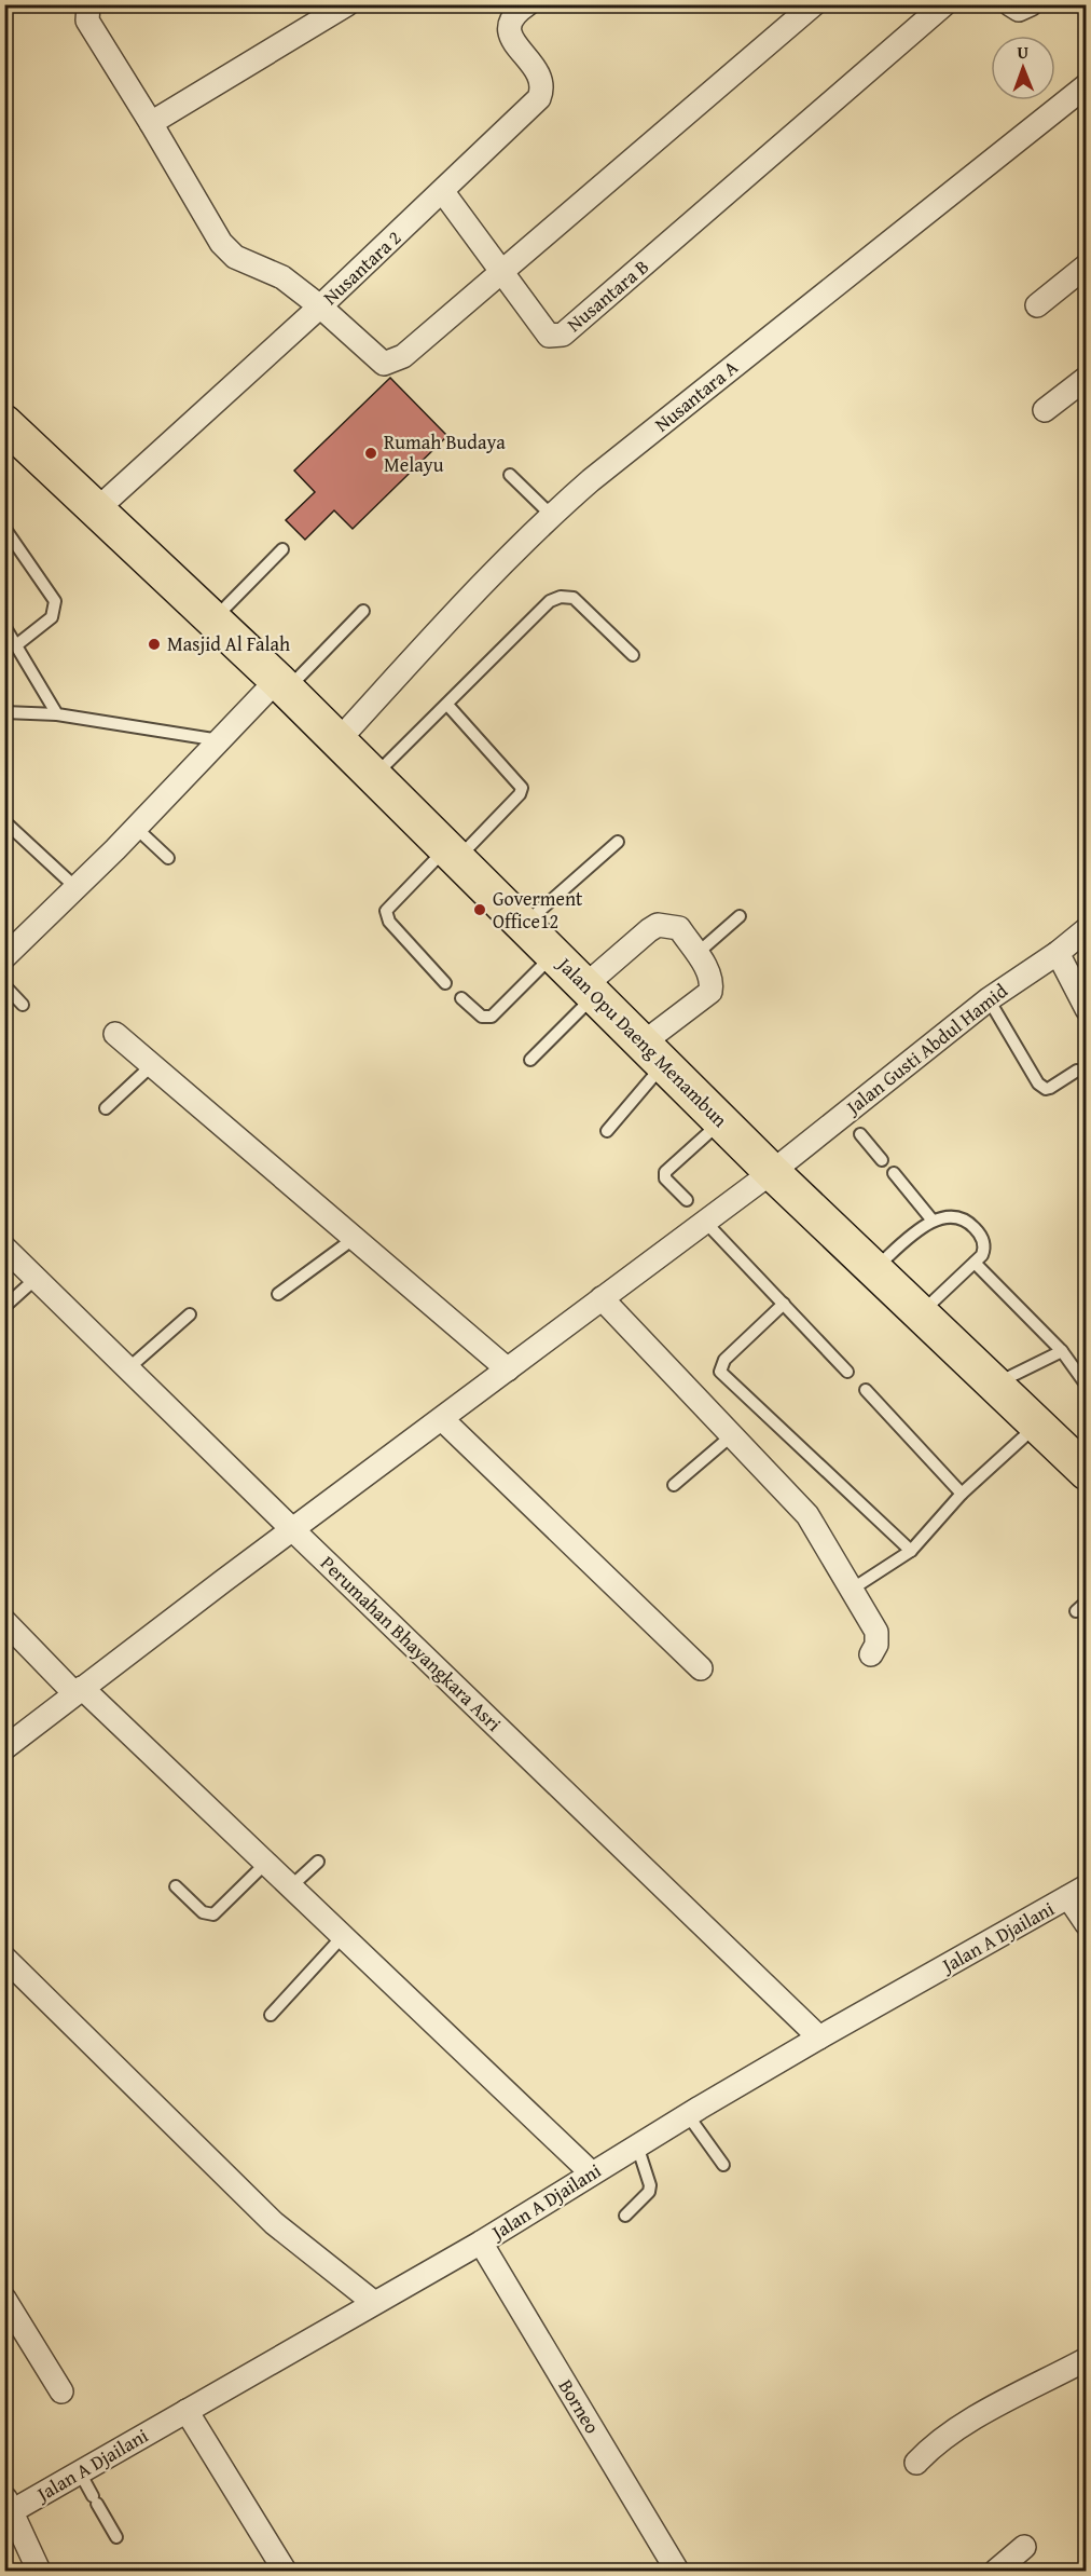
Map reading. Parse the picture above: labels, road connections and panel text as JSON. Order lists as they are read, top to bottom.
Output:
{
  "streets": {
    "highway": ["Jalan Opu Daeng Menambun"],
    "street": [
      "Nusantara 2",
      "Nusantara B",
      "Nusantara A",
      "Jalan Gusti Abdul Hamid",
      "Perumahan Bhayangkara Asri",
      "Jalan A Djailani",
      "Borneo"
    ]
  },
  "crossings": [
    ["Nusantara 2", "Jalan Opu Daeng Menambun"],
    ["Nusantara A", "Jalan Opu Daeng Menambun"],
    ["Jalan Opu Daeng Menambun", "Jalan Gusti Abdul Hamid"],
    ["Jalan Gusti Abdul Hamid", "Perumahan Bhayangkara Asri"],
    ["Perumahan Bhayangkara Asri", "Jalan A Djailani"],
    ["Jalan A Djailani", "Borneo"]
  ],
  "places": ["Rumah Budaya Melayu", "Masjid Al Falah", "Goverment Office12"],
  "north": "top"
}
